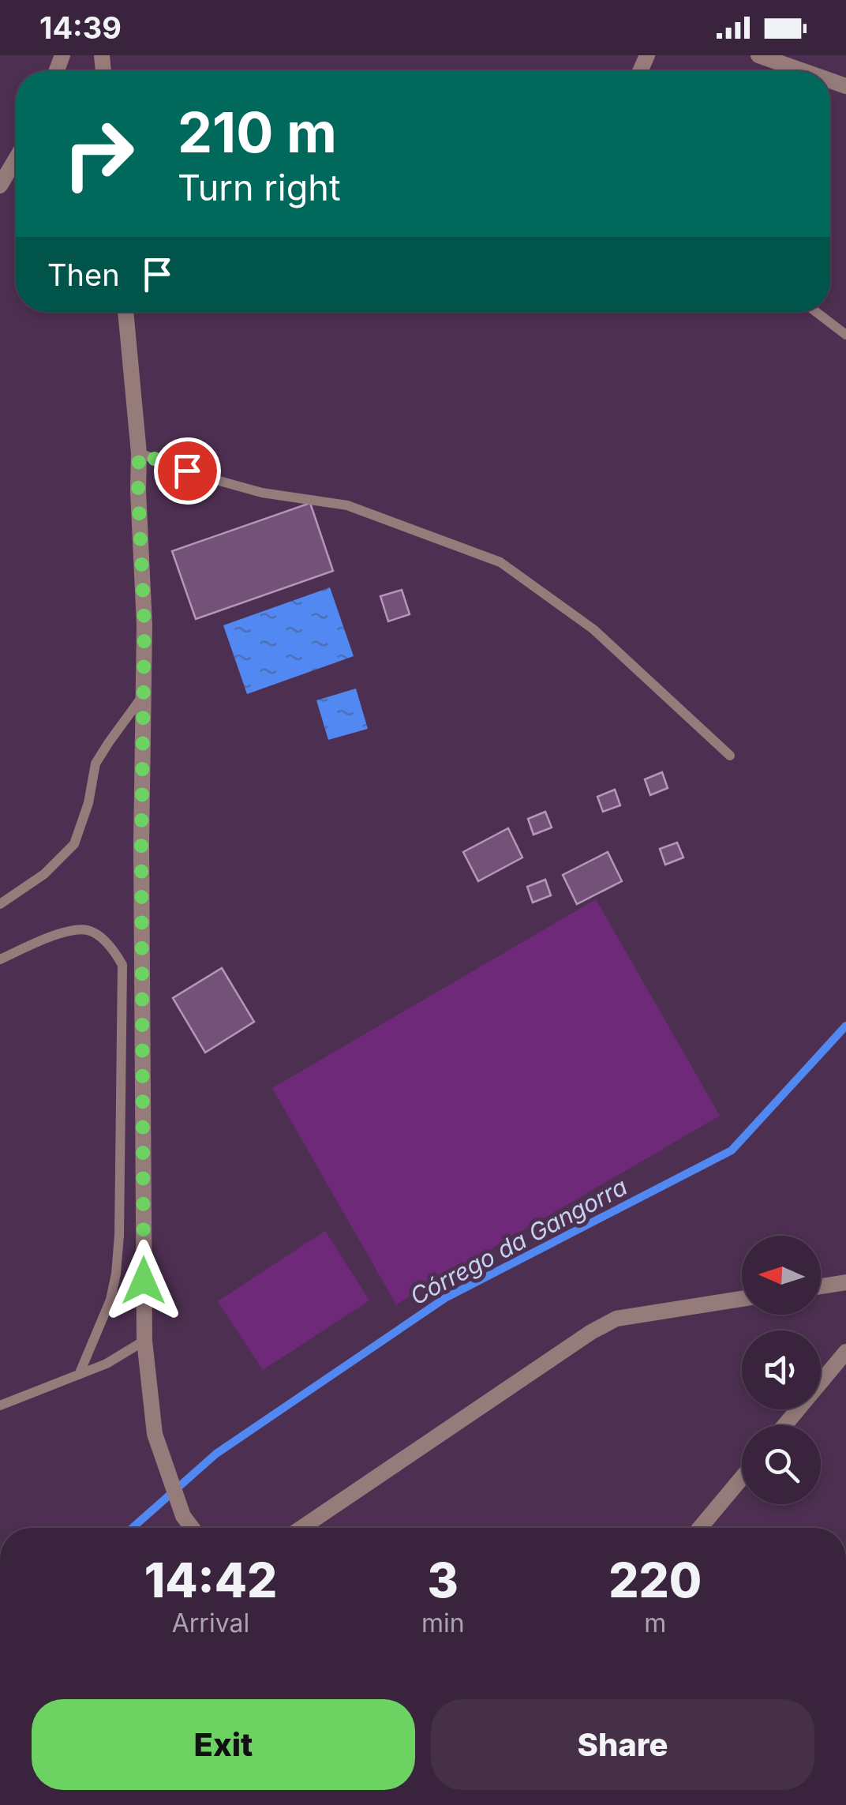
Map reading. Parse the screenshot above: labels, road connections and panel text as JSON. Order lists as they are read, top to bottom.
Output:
{
  "water": ["Córrego da Gangorra"],
  "north": "left",
  "page": {
    "status": "14:39",
    "turn": ["210 m", "Turn right"],
    "then": "Then",
    "eta": [
      "14:42",
      "Arrival",
      "3",
      "min",
      "220",
      "m"
    ],
    "buttons": ["Exit", "Share"]
  }
}
